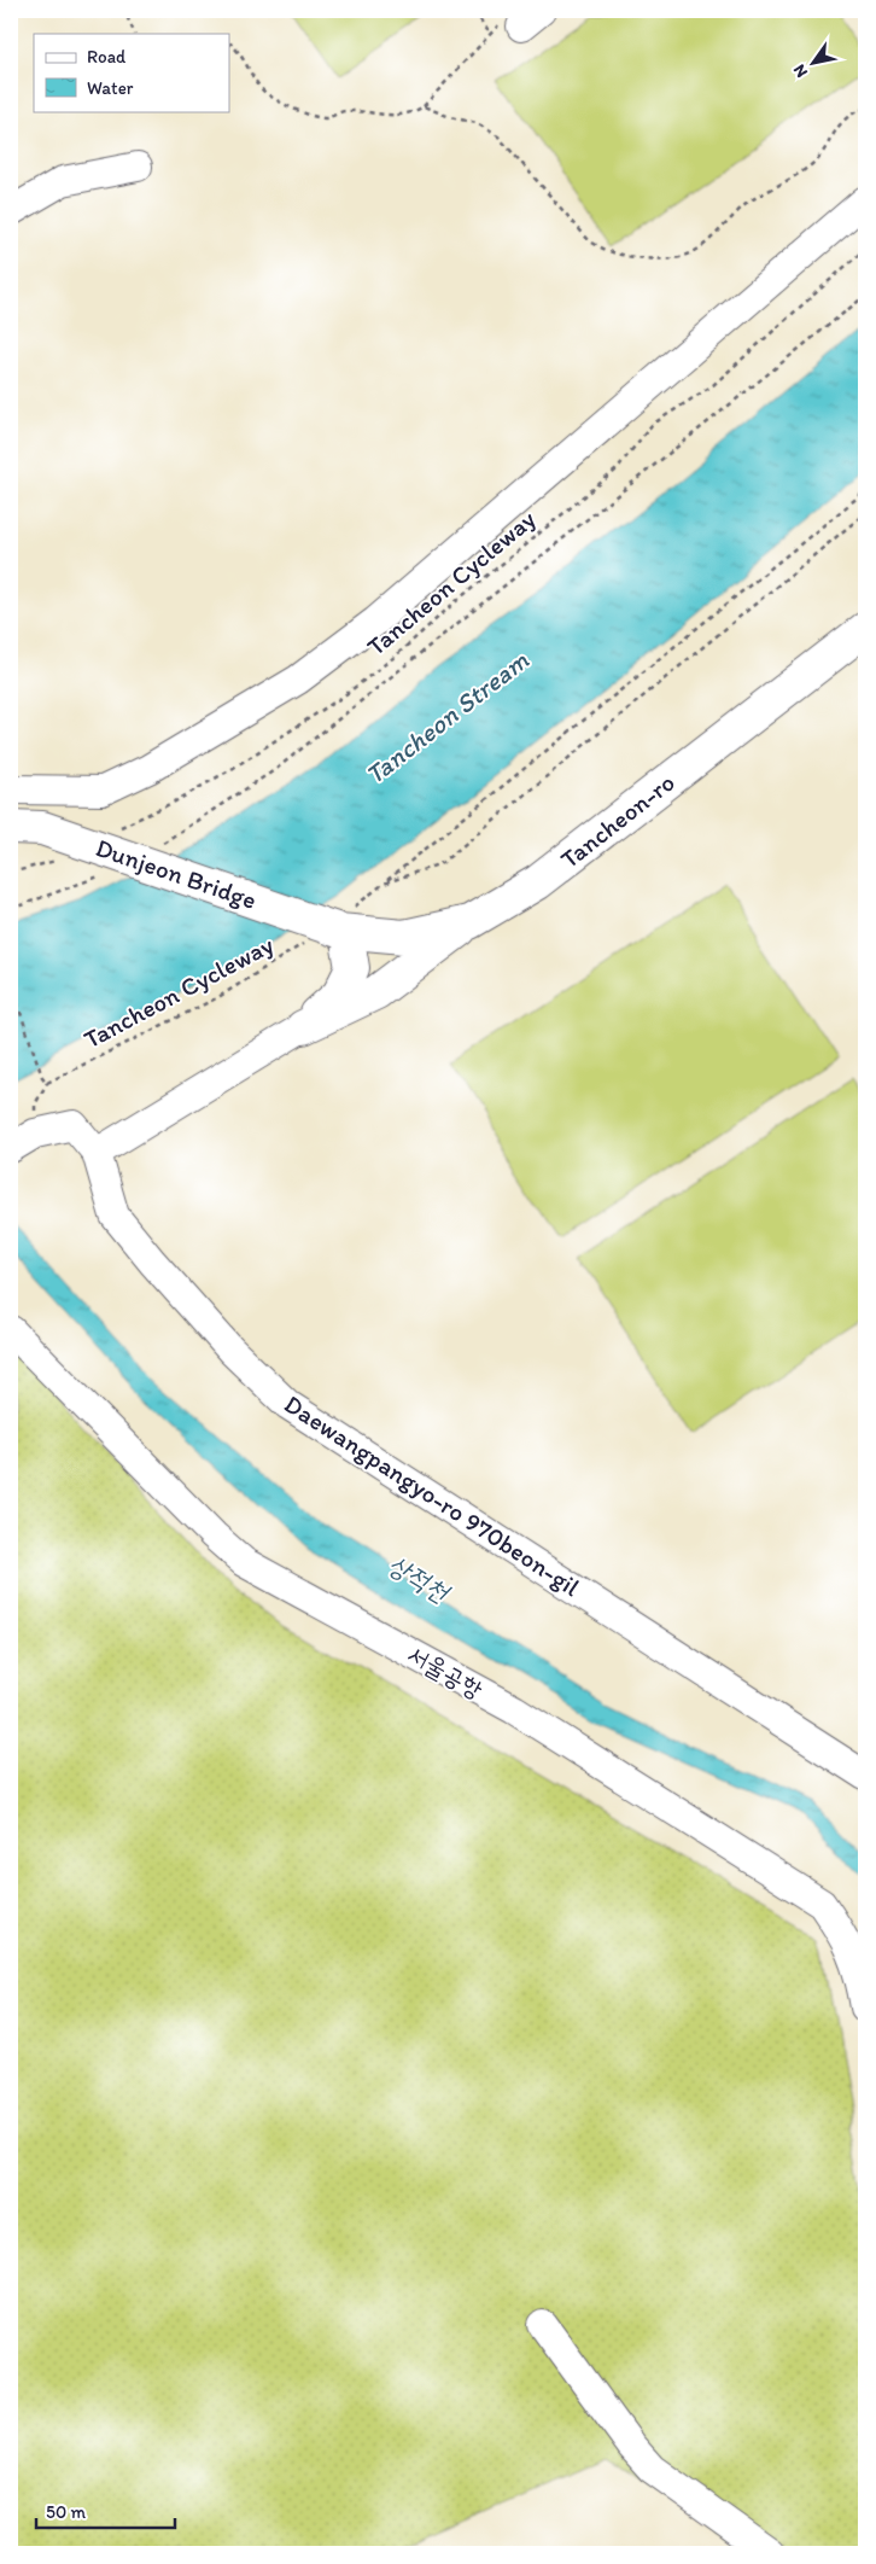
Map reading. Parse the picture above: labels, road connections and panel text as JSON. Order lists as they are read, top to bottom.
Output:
{
  "streets": {
    "main road": ["Tancheon-ro", "Dunjeon Bridge"],
    "street": ["Daewangpangyo-ro 970beon-gil", "서울공항"],
    "path": ["Tancheon Cycleway"]
  },
  "crossings": [
    ["Tancheon-ro", "Dunjeon Bridge"]
  ],
  "water": ["Tancheon Stream", "상적천"],
  "legend": ["Road", "Water"],
  "scale_bar": "50 m",
  "north": "bottom left"
}
